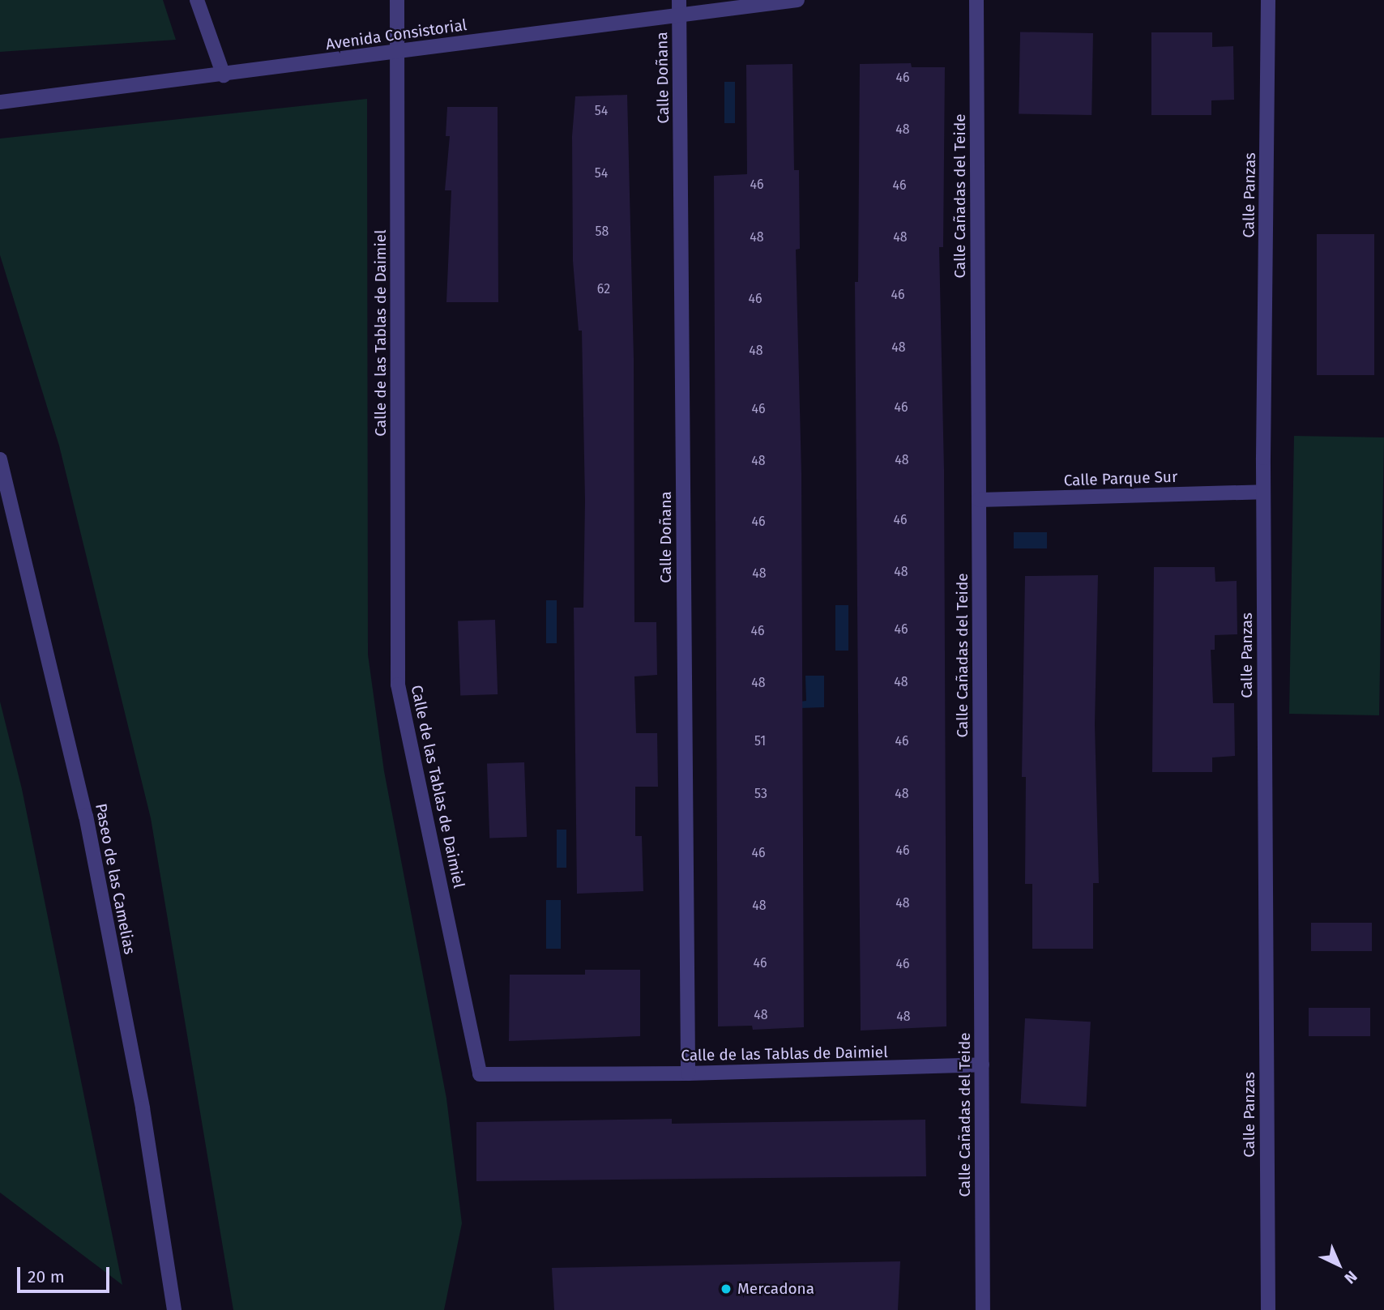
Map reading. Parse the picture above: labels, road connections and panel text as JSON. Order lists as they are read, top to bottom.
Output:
{
  "streets": {
    "street": [
      "Avenida Consistorial",
      "Calle Doñana",
      "Calle Panzas",
      "Calle Cañadas del Teide",
      "Calle de las Tablas de Daimiel",
      "Calle Parque Sur",
      "Paseo de las Camelias"
    ]
  },
  "crossings": [
    ["Avenida Consistorial", "Calle Doñana"],
    ["Avenida Consistorial", "Calle de las Tablas de Daimiel"],
    ["Calle Doñana", "Calle de las Tablas de Daimiel"],
    ["Calle Panzas", "Calle Parque Sur"],
    ["Calle Cañadas del Teide", "Calle de las Tablas de Daimiel"],
    ["Calle Cañadas del Teide", "Calle Parque Sur"]
  ],
  "places": ["Mercadona"],
  "house_numbers": [
    "46",
    "54",
    "48",
    "54",
    "46",
    "46",
    "58",
    "48",
    "48",
    "62",
    "46",
    "46",
    "48",
    "48",
    "46",
    "46",
    "48",
    "48",
    "46",
    "46",
    "48",
    "48",
    "46",
    "46",
    "48",
    "48",
    "51",
    "46",
    "53",
    "48",
    "46",
    "46",
    "48",
    "48",
    "46",
    "46",
    "48",
    "48"
  ],
  "scale_bar": "20 m",
  "north": "bottom right"
}
